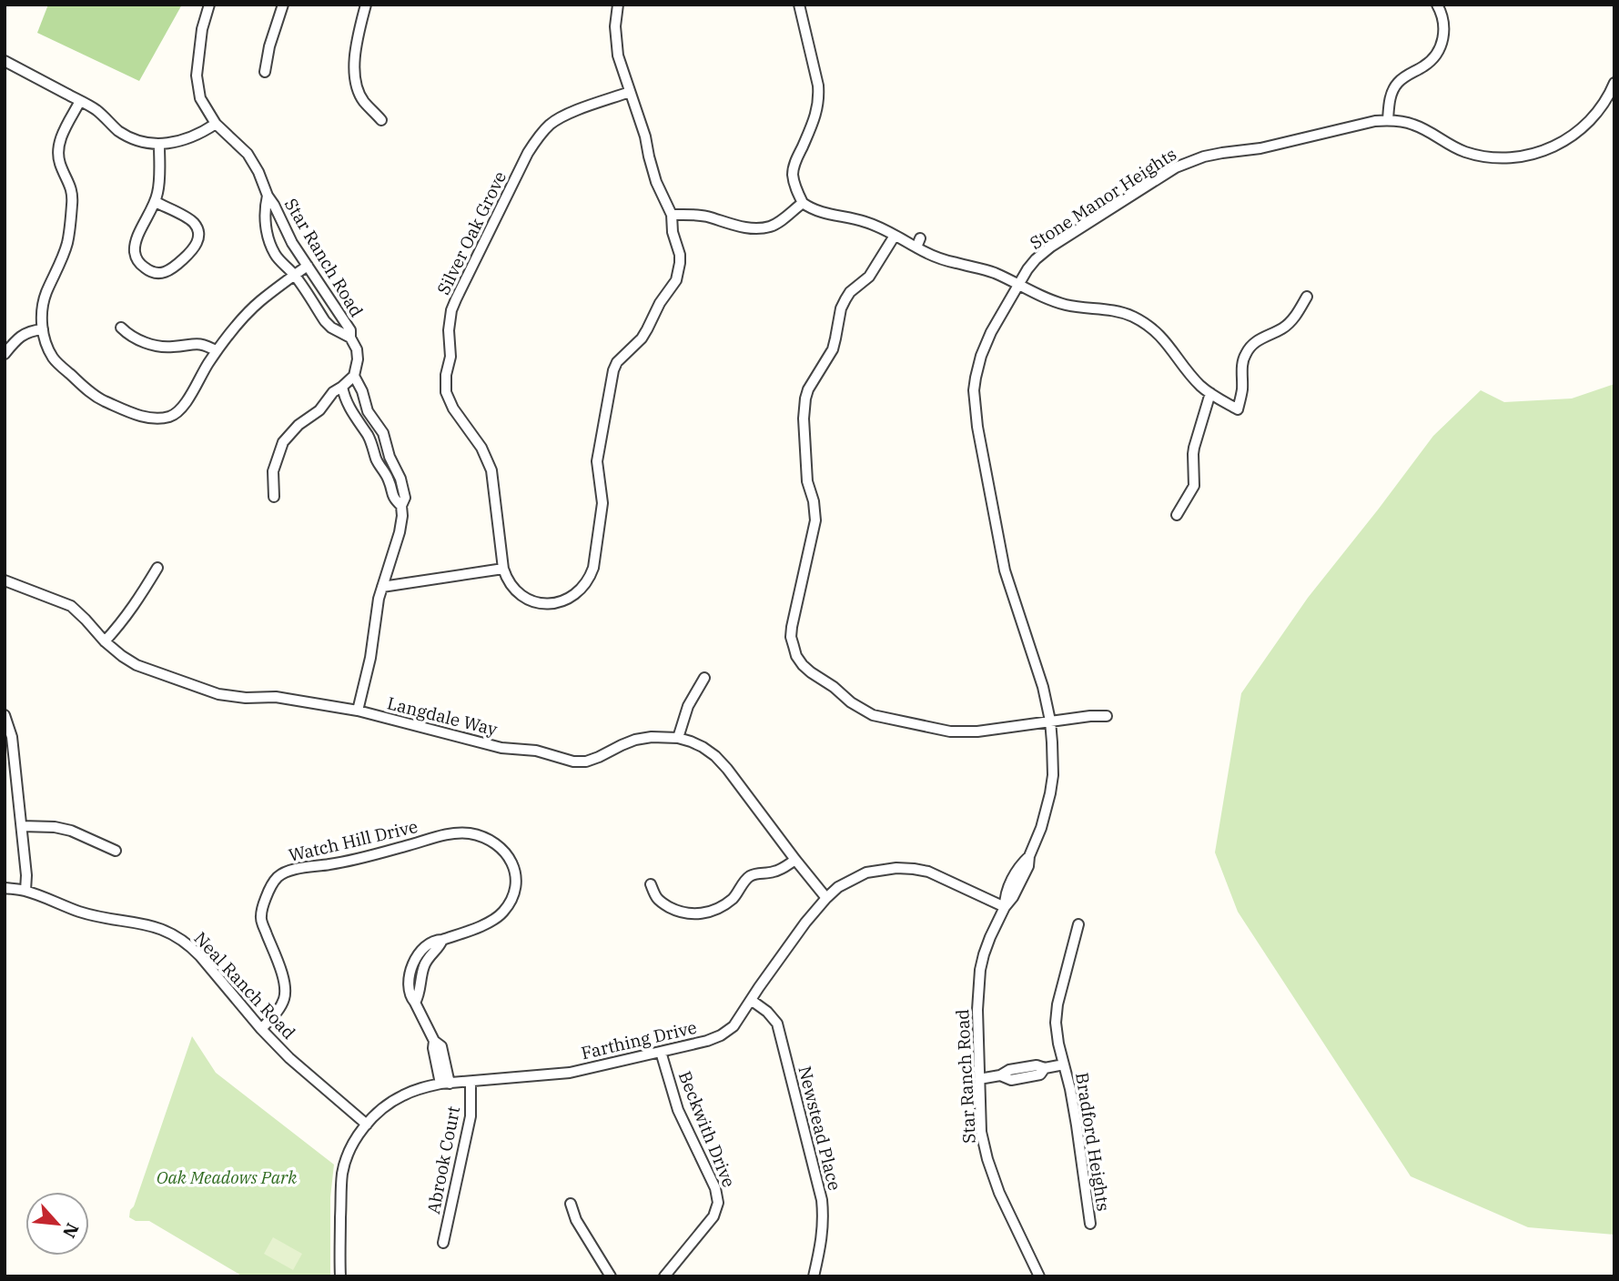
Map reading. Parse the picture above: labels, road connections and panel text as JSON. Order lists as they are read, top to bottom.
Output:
{
  "streets": {
    "street": [
      "Stone Manor Heights",
      "Silver Oak Grove",
      "Star Ranch Road",
      "Langdale Way",
      "Watch Hill Drive",
      "Neal Ranch Road",
      "Farthing Drive",
      "Newstead Place",
      "Beckwith Drive",
      "Bradford Heights",
      "Abrook Court"
    ]
  },
  "crossings": [
    ["Stone Manor Heights", "Star Ranch Road"],
    ["Stone Manor Heights", "Farthing Drive"],
    ["Star Ranch Road", "Langdale Way"],
    ["Star Ranch Road", "Farthing Drive"],
    ["Star Ranch Road", "Bradford Heights"],
    ["Langdale Way", "Farthing Drive"],
    ["Watch Hill Drive", "Neal Ranch Road"],
    ["Watch Hill Drive", "Farthing Drive"],
    ["Neal Ranch Road", "Farthing Drive"],
    ["Farthing Drive", "Newstead Place"],
    ["Farthing Drive", "Beckwith Drive"],
    ["Farthing Drive", "Abrook Court"]
  ],
  "parks": ["Oak Meadows Park"],
  "north": "bottom right"
}
